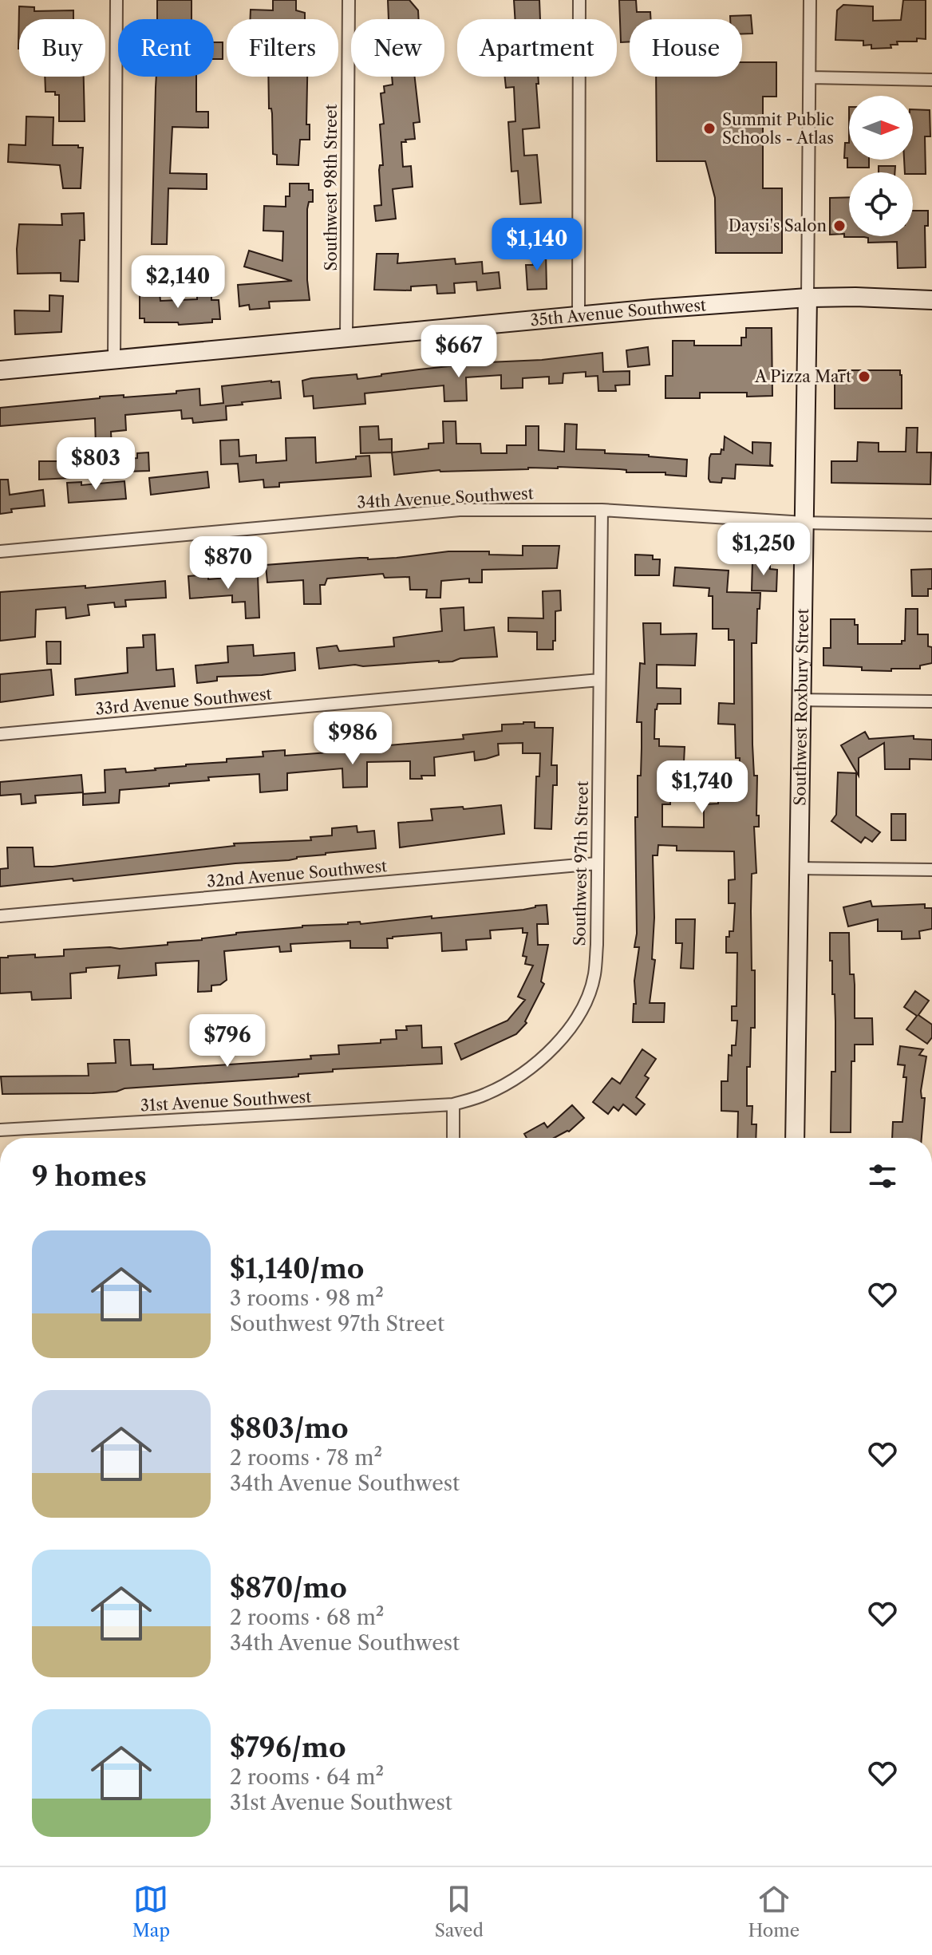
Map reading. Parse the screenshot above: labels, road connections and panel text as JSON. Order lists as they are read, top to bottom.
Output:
{
  "streets": {
    "main road": ["35th Avenue Southwest", "Southwest Roxbury Street"],
    "street": [
      "Southwest 98th Street",
      "34th Avenue Southwest",
      "33rd Avenue Southwest",
      "Southwest 97th Street",
      "32nd Avenue Southwest",
      "31st Avenue Southwest"
    ]
  },
  "crossings": [
    ["Southwest 98th Street", "35th Avenue Southwest"],
    ["35th Avenue Southwest", "Southwest Roxbury Street"],
    ["34th Avenue Southwest", "Southwest Roxbury Street"],
    ["34th Avenue Southwest", "Southwest 97th Street"],
    ["33rd Avenue Southwest", "Southwest 97th Street"],
    ["Southwest 97th Street", "32nd Avenue Southwest"],
    ["Southwest 97th Street", "31st Avenue Southwest"]
  ],
  "places": ["Summit Public Schools - Atlas", "Daysi's Salon", "A Pizza Mart"],
  "north": "right",
  "page": {
    "chip": [
      "Buy",
      "Rent",
      "Filters",
      "New",
      "Apartment",
      "House"
    ],
    "price": [
      "$1,140",
      "$2,140",
      "$667",
      "$803",
      "$1,250",
      "$870",
      "$986",
      "$1,740",
      "$796"
    ],
    "heading": "9 homes",
    "list": [
      {
        "name": "$1,140/mo",
        "note": "3 rooms · 98 m² · Southwest 97th Street"
      },
      {
        "name": "$803/mo",
        "note": "2 rooms · 78 m² · 34th Avenue Southwest"
      },
      {
        "name": "$870/mo",
        "note": "2 rooms · 68 m² · 34th Avenue Southwest"
      },
      {
        "name": "$796/mo",
        "note": "2 rooms · 64 m² · 31st Avenue Southwest"
      }
    ],
    "tabs": ["Map", "Saved", "Home"]
  }
}
